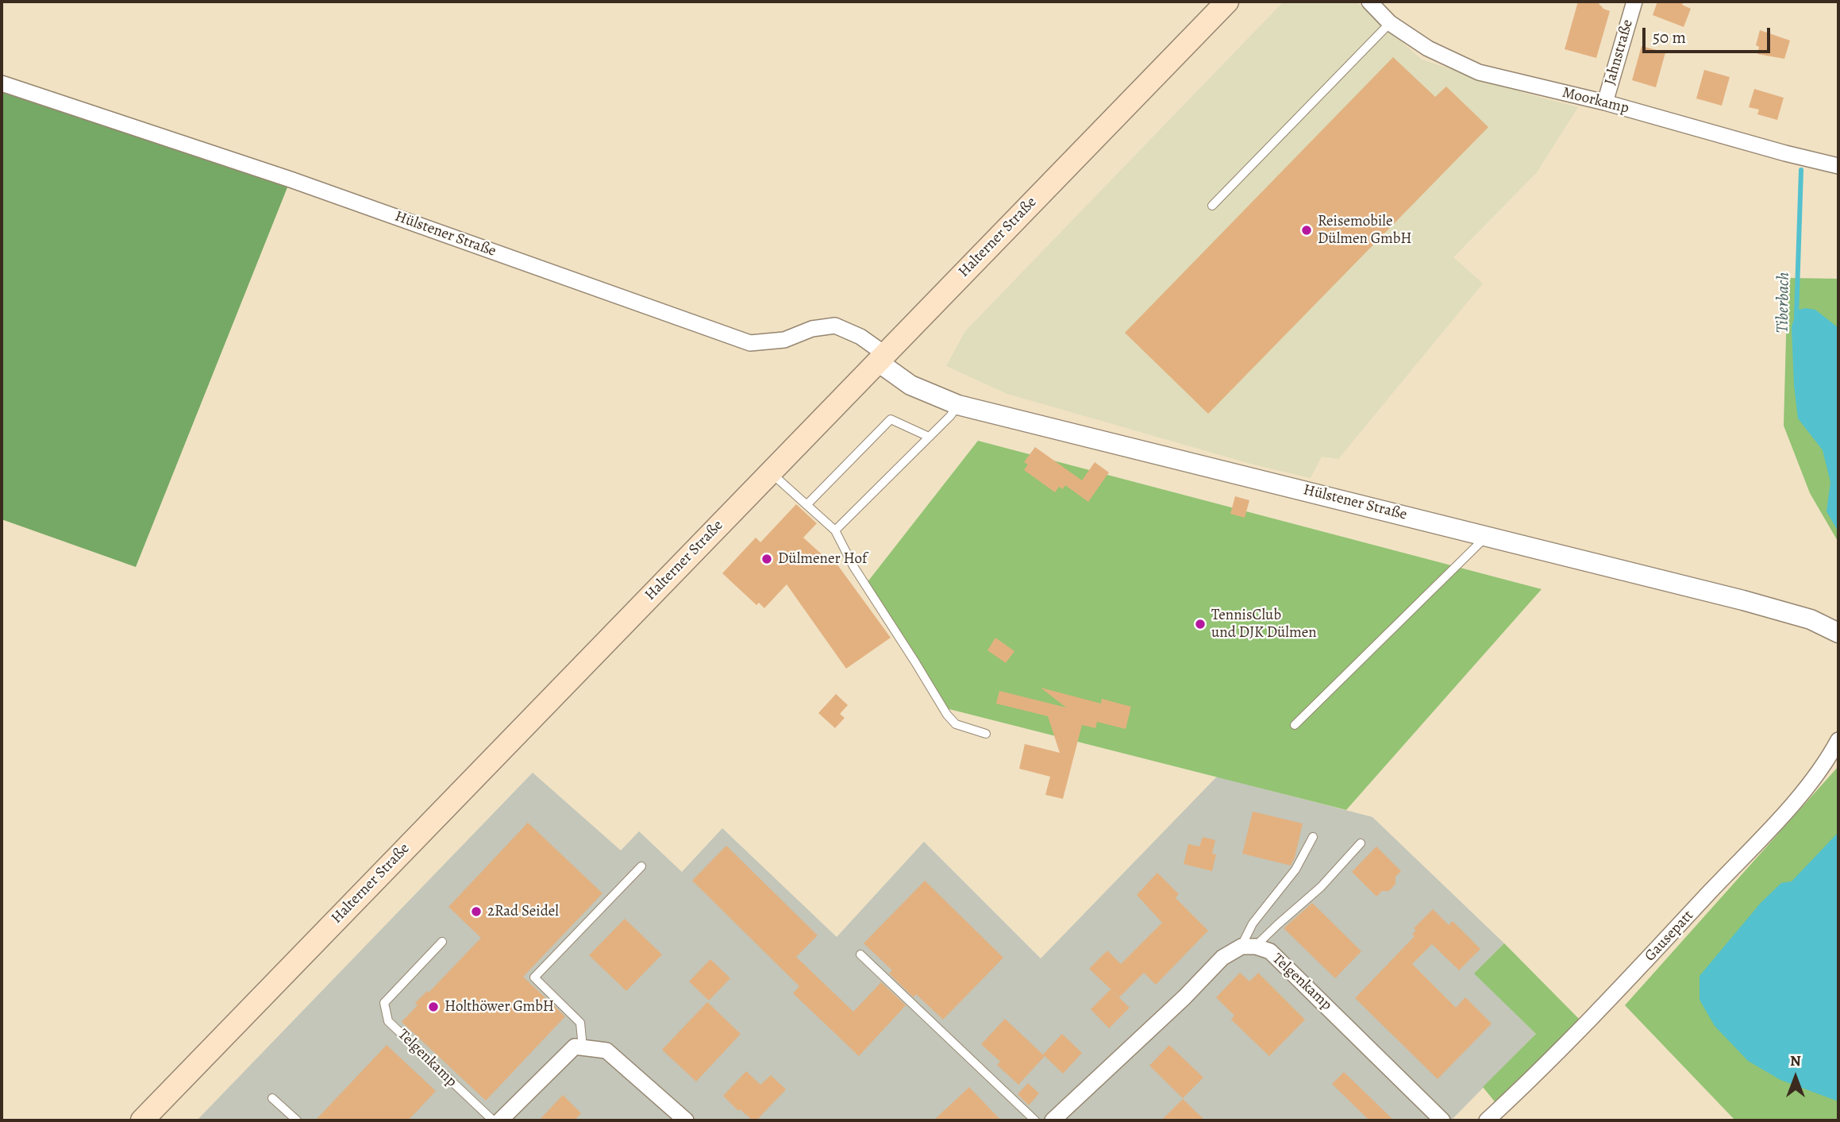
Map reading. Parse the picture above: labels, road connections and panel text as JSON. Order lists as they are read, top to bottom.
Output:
{
  "streets": {
    "main road": ["Halterner Straße"],
    "street": [
      "Jahnstraße",
      "Moorkamp",
      "Hülstener Straße",
      "Gausepatt",
      "Telgenkamp"
    ]
  },
  "crossings": [
    ["Jahnstraße", "Moorkamp"],
    ["Hülstener Straße", "Halterner Straße"]
  ],
  "water": ["Tiberbach"],
  "places": [
    "Reisemobile Dülmen GmbH",
    "Dülmener Hof",
    "TennisClub und DJK Dülmen",
    "2Rad Seidel",
    "Holthöwer GmbH"
  ],
  "scale_bar": "50 m",
  "north": "top"
}
